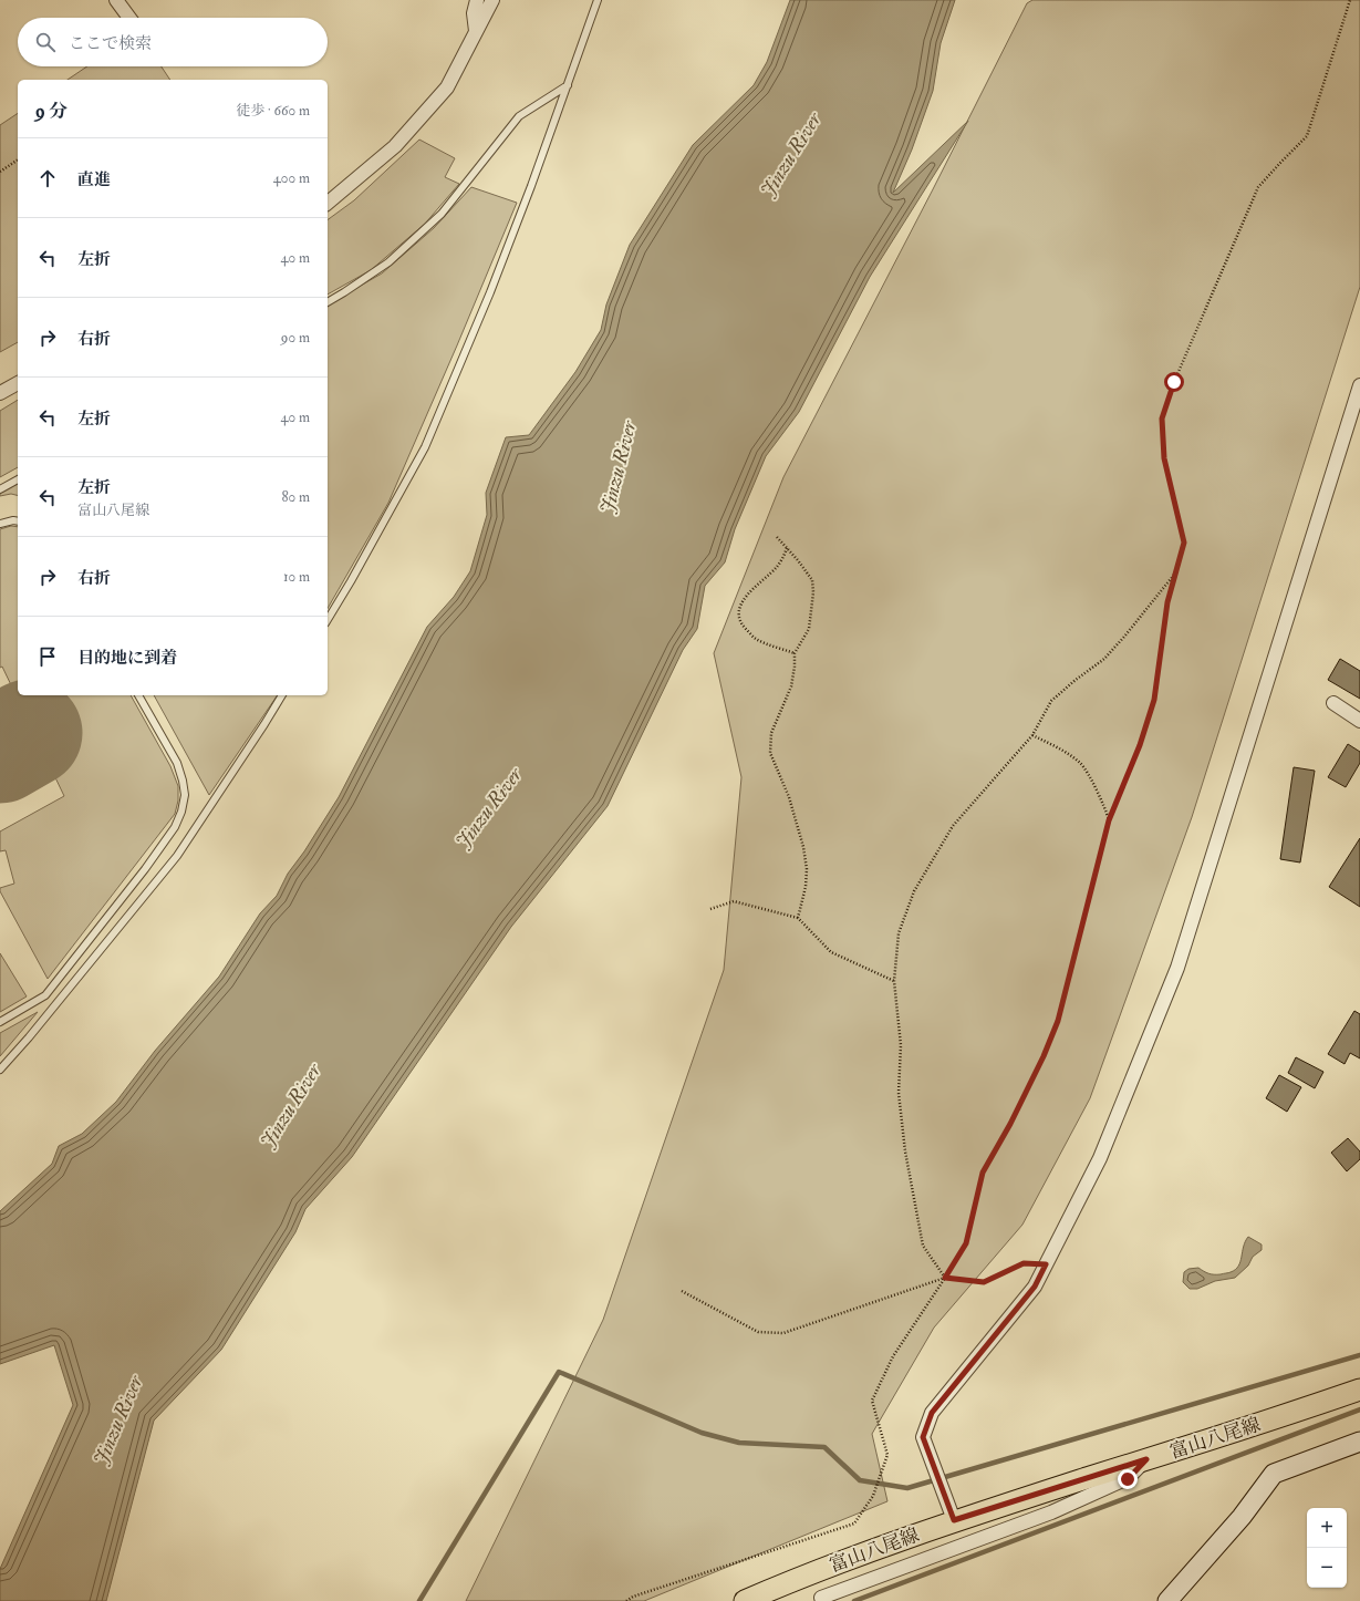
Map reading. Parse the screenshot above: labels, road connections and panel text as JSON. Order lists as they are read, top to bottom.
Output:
{
  "streets": {
    "main road": ["富山八尾線"]
  },
  "water": ["Jinzu River"],
  "page": {
    "search": "ここで検索",
    "heading": ["9 分", "徒歩 · 660 m"],
    "list": [
      ["直進", "400 m"],
      ["左折", "40 m"],
      ["右折", "90 m"],
      ["左折", "40 m"],
      ["左折", "富山八尾線", "80 m"],
      ["右折", "10 m"],
      "目的地に到着"
    ],
    "map_buttons": ["+", "−"]
  }
}
